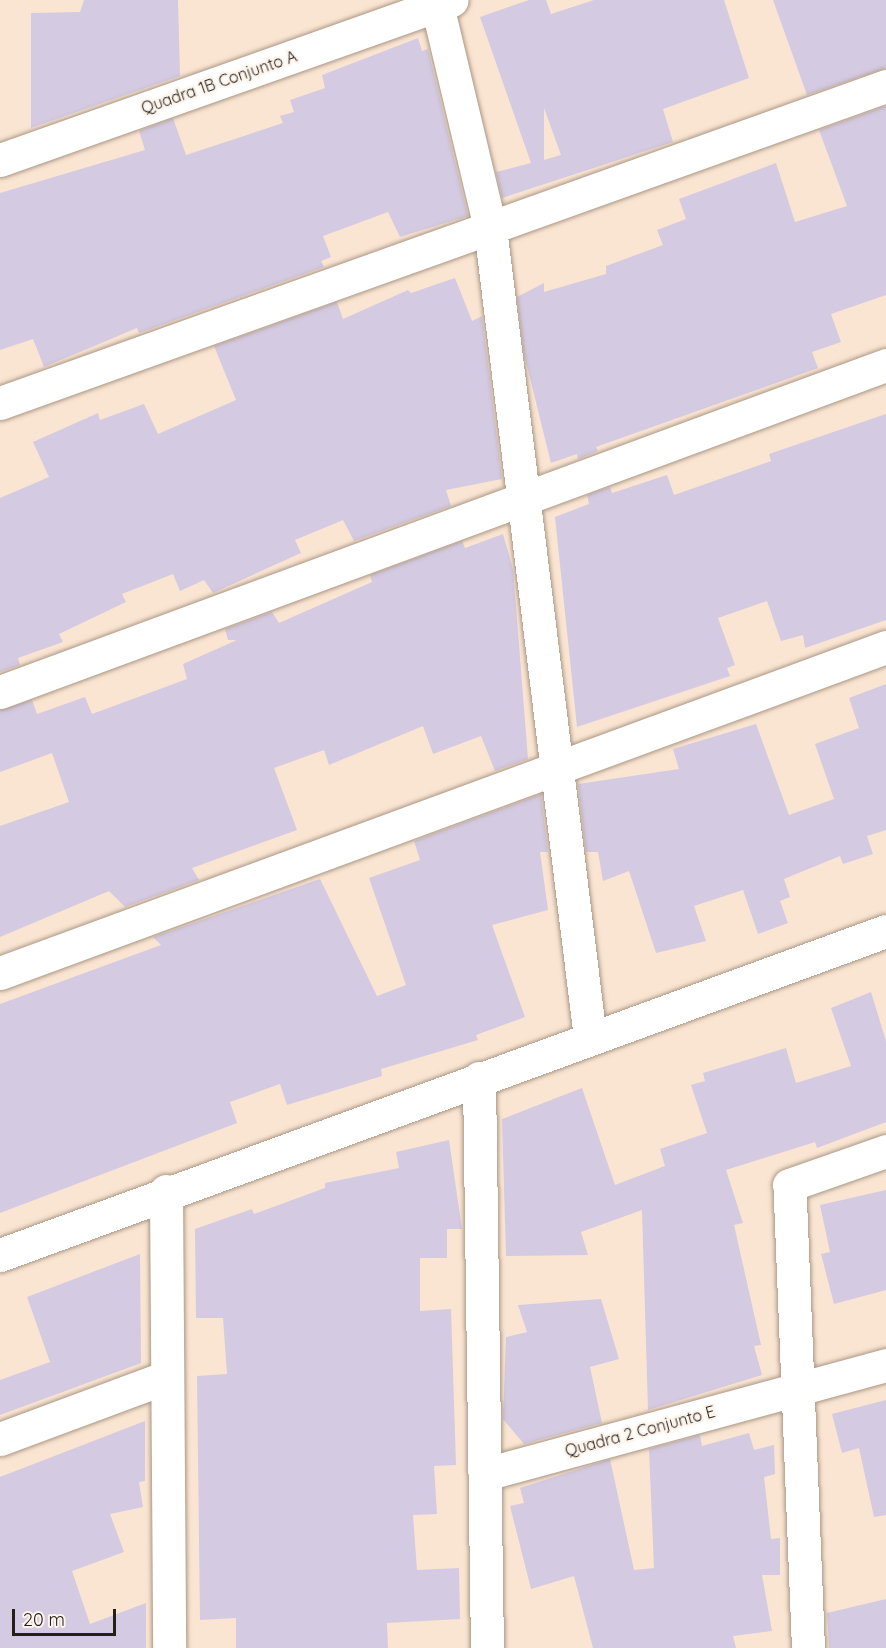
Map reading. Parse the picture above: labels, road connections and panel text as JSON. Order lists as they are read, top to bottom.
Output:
{
  "streets": {
    "street": ["Quadra 1B Conjunto A", "Quadra 2 Conjunto E"]
  },
  "scale_bar": "20 m"
}
